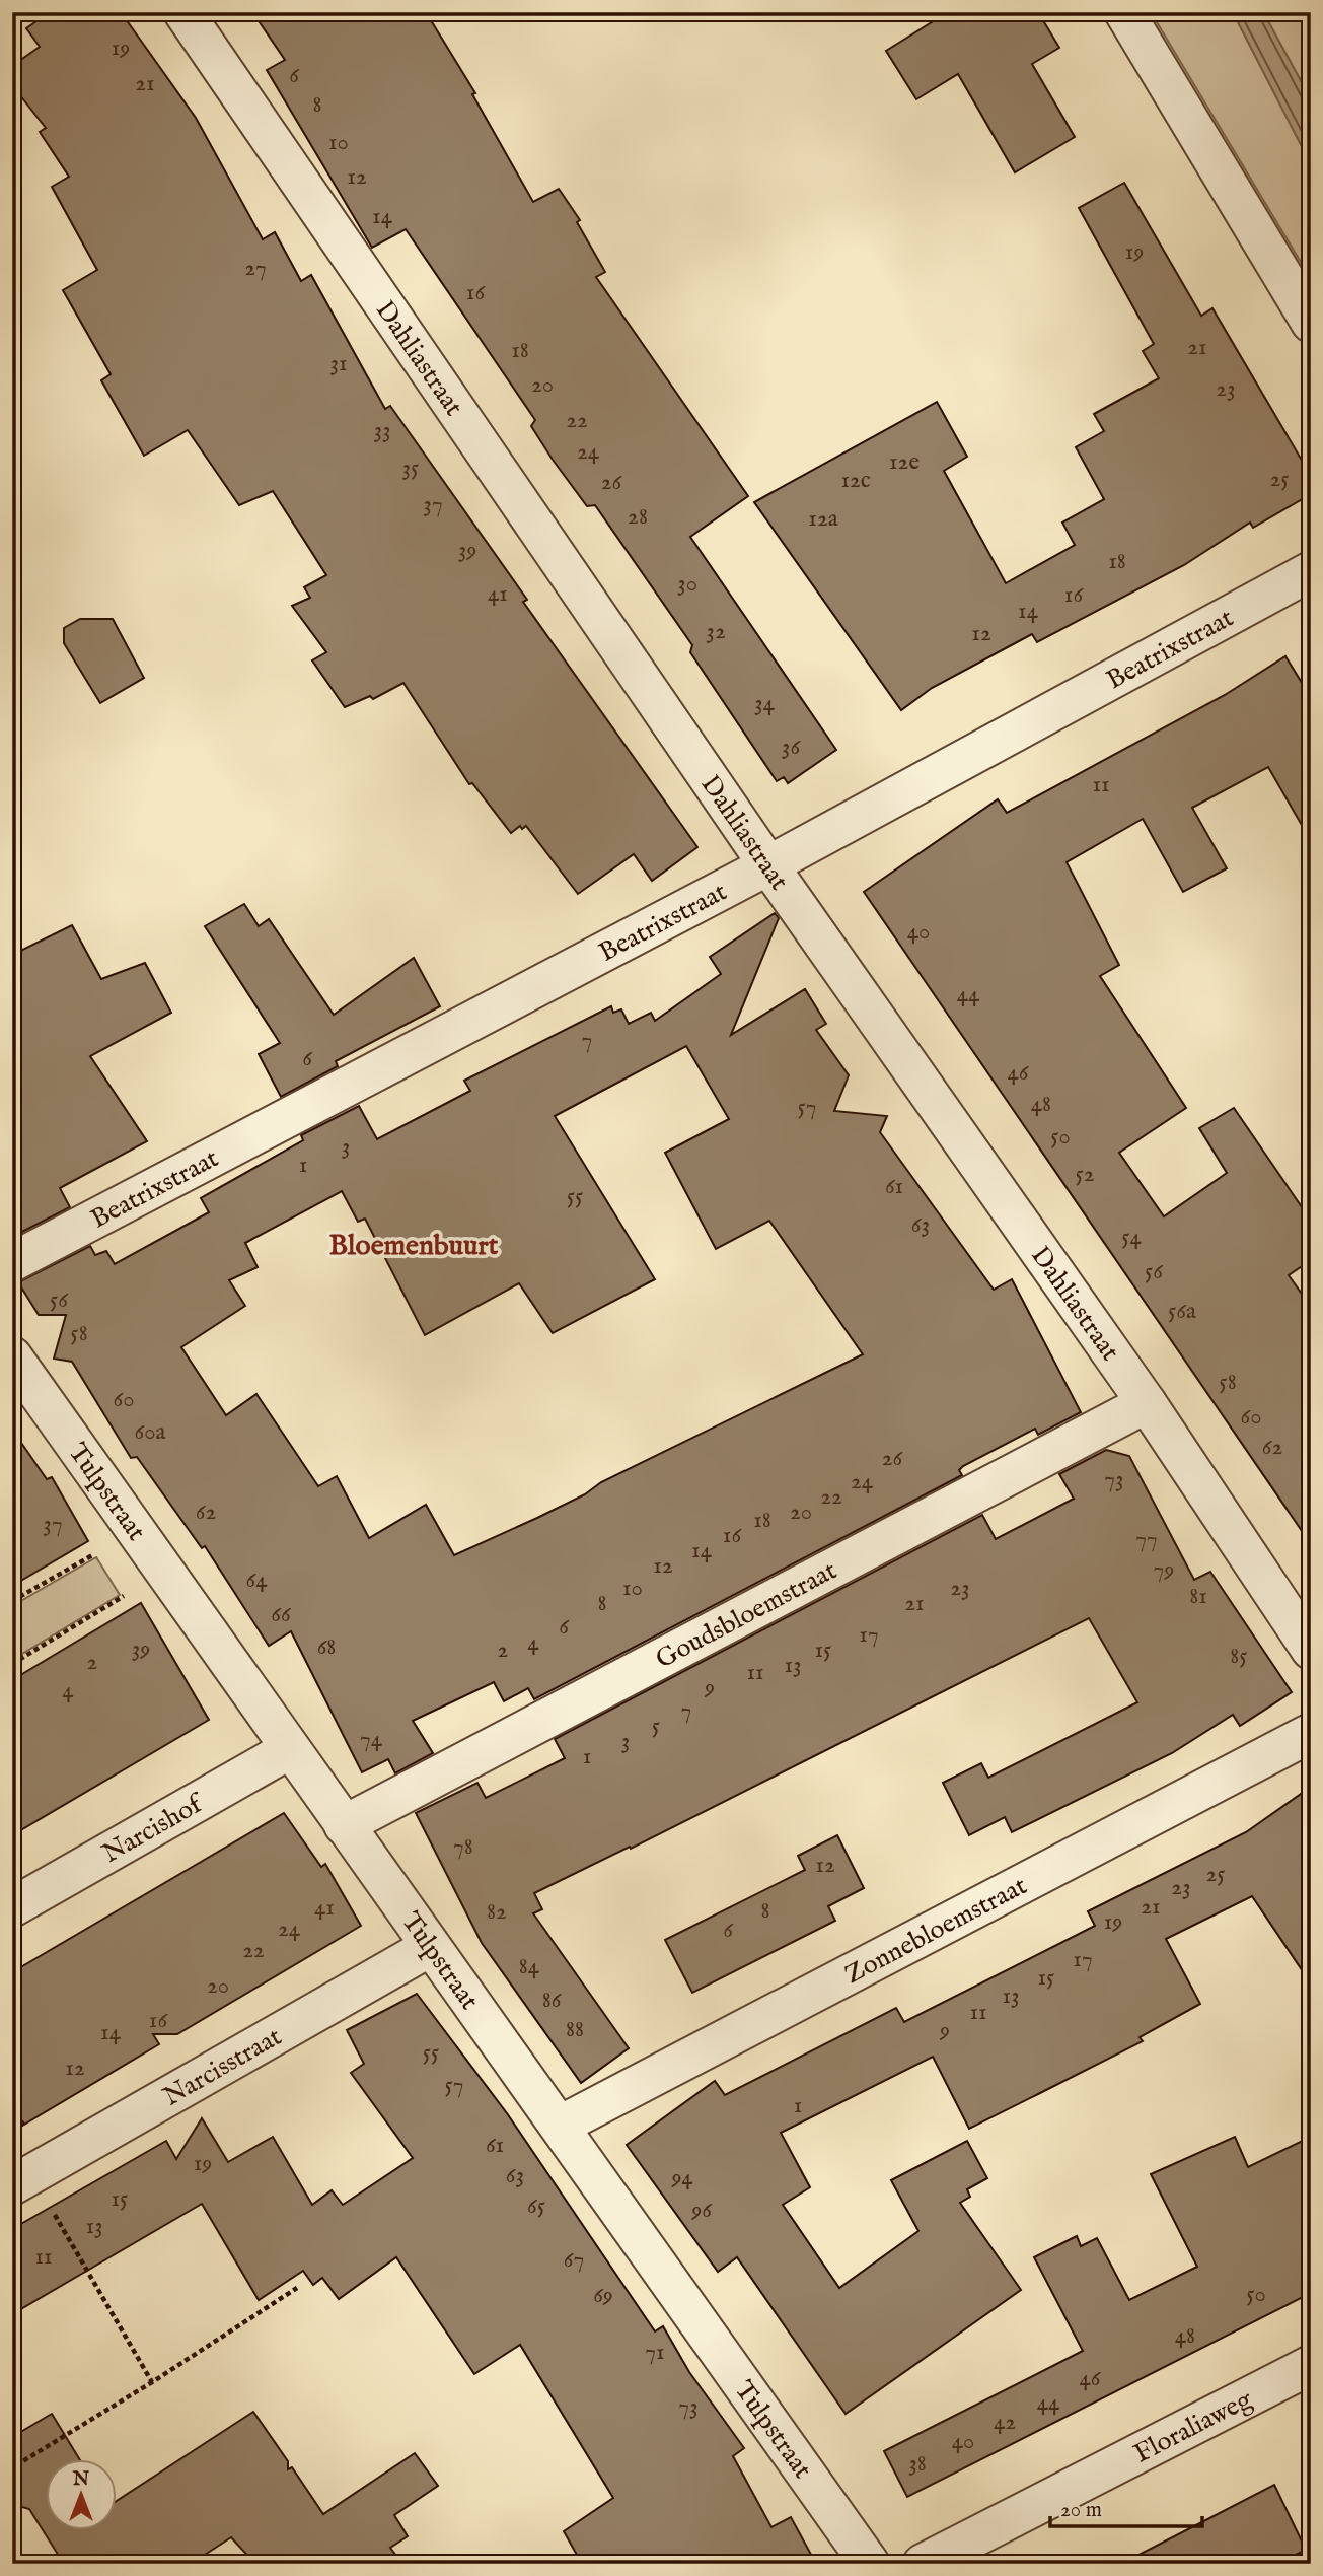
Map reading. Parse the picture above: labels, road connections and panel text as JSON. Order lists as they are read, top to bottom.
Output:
{
  "streets": {
    "street": [
      "Dahliastraat",
      "Beatrixstraat",
      "Tulpstraat",
      "Goudsbloemstraat",
      "Narcishof",
      "Zonnebloemstraat",
      "Narcisstraat",
      "Floraliaweg"
    ]
  },
  "crossings": [
    ["Dahliastraat", "Beatrixstraat"],
    ["Dahliastraat", "Goudsbloemstraat"],
    ["Tulpstraat", "Goudsbloemstraat"],
    ["Tulpstraat", "Narcishof"],
    ["Tulpstraat", "Zonnebloemstraat"],
    ["Tulpstraat", "Narcisstraat"]
  ],
  "districts": ["Bloemenbuurt"],
  "house_numbers": [
    "19",
    "6",
    "21",
    "8",
    "10",
    "12",
    "14",
    "19",
    "27",
    "16",
    "21",
    "18",
    "31",
    "20",
    "23",
    "22",
    "33",
    "24",
    "12e",
    "35",
    "25",
    "12c",
    "26",
    "37",
    "28",
    "12a",
    "39",
    "18",
    "30",
    "41",
    "16",
    "14",
    "32",
    "12",
    "34",
    "36",
    "11",
    "40",
    "44",
    "7",
    "6",
    "46",
    "48",
    "57",
    "50",
    "3",
    "1",
    "52",
    "61",
    "55",
    "63",
    "54",
    "56",
    "56",
    "56a",
    "58",
    "58",
    "60",
    "60",
    "60a",
    "62",
    "26",
    "73",
    "24",
    "22",
    "62",
    "20",
    "18",
    "37",
    "16",
    "77",
    "14",
    "12",
    "79",
    "64",
    "10",
    "23",
    "81",
    "8",
    "21",
    "66",
    "6",
    "17",
    "4",
    "68",
    "39",
    "2",
    "15",
    "85",
    "2",
    "13",
    "11",
    "9",
    "4",
    "7",
    "5",
    "74",
    "3",
    "1",
    "78",
    "12",
    "25",
    "23",
    "21",
    "41",
    "8",
    "82",
    "19",
    "24",
    "6",
    "22",
    "17",
    "84",
    "15",
    "20",
    "13",
    "86",
    "11",
    "16",
    "88",
    "9",
    "14",
    "55",
    "12",
    "57",
    "1",
    "61",
    "19",
    "63",
    "94",
    "15",
    "65",
    "96",
    "13",
    "11",
    "67",
    "50",
    "69",
    "48",
    "71",
    "46",
    "44",
    "73",
    "42",
    "40",
    "38"
  ],
  "scale_bar": "20 m",
  "north": "top"
}
